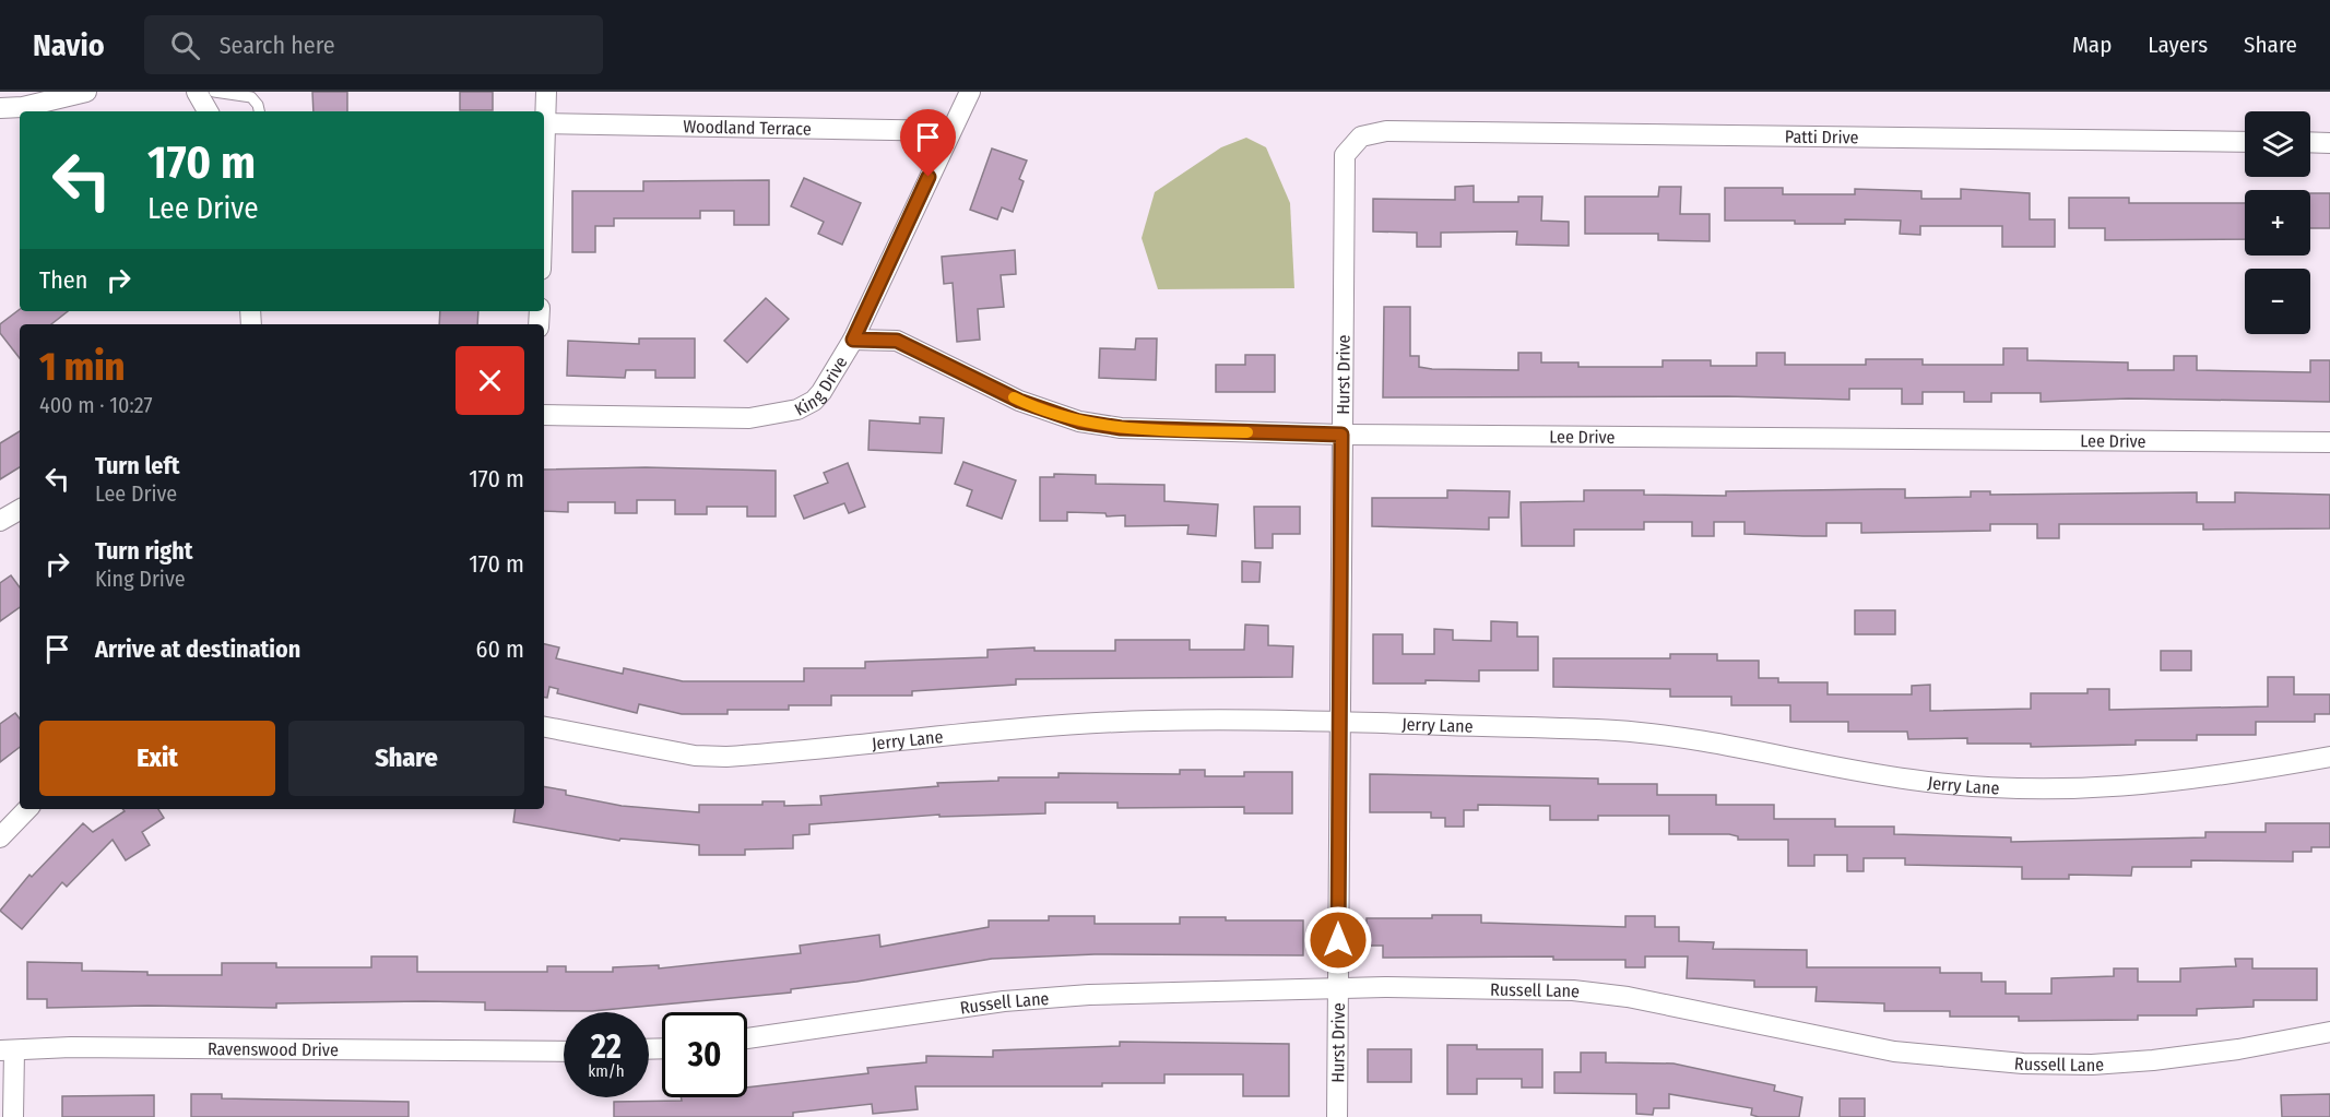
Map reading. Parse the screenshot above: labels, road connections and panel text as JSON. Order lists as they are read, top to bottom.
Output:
{
  "streets": {
    "street": [
      "Woodland Terrace",
      "Patti Drive",
      "Hurst Drive",
      "King Drive",
      "Lee Drive",
      "Jerry Lane",
      "Russell Lane",
      "Ravenswood Drive"
    ]
  },
  "crossings": [
    ["Woodland Terrace", "King Drive"],
    ["Patti Drive", "Hurst Drive"],
    ["Hurst Drive", "Lee Drive"],
    ["Hurst Drive", "Jerry Lane"],
    ["Hurst Drive", "Russell Lane"],
    ["King Drive", "Lee Drive"]
  ],
  "page": {
    "header": "Navio",
    "search": "Search here",
    "nav": ["Map", "Layers", "Share"],
    "map_buttons": ["+", "−"],
    "turn": ["170 m", "Lee Drive"],
    "then": "Then",
    "heading": ["1 min", "400 m · 10:27"],
    "list": [
      {
        "name": "Turn left",
        "note": "Lee Drive",
        "value": "170 m"
      },
      {
        "name": "Turn right",
        "note": "King Drive",
        "value": "170 m"
      },
      {
        "name": "Arrive at destination",
        "value": "60 m"
      }
    ],
    "buttons": ["Exit", "Share"],
    "speed": "22 km/h",
    "limit": "30"
  }
}
